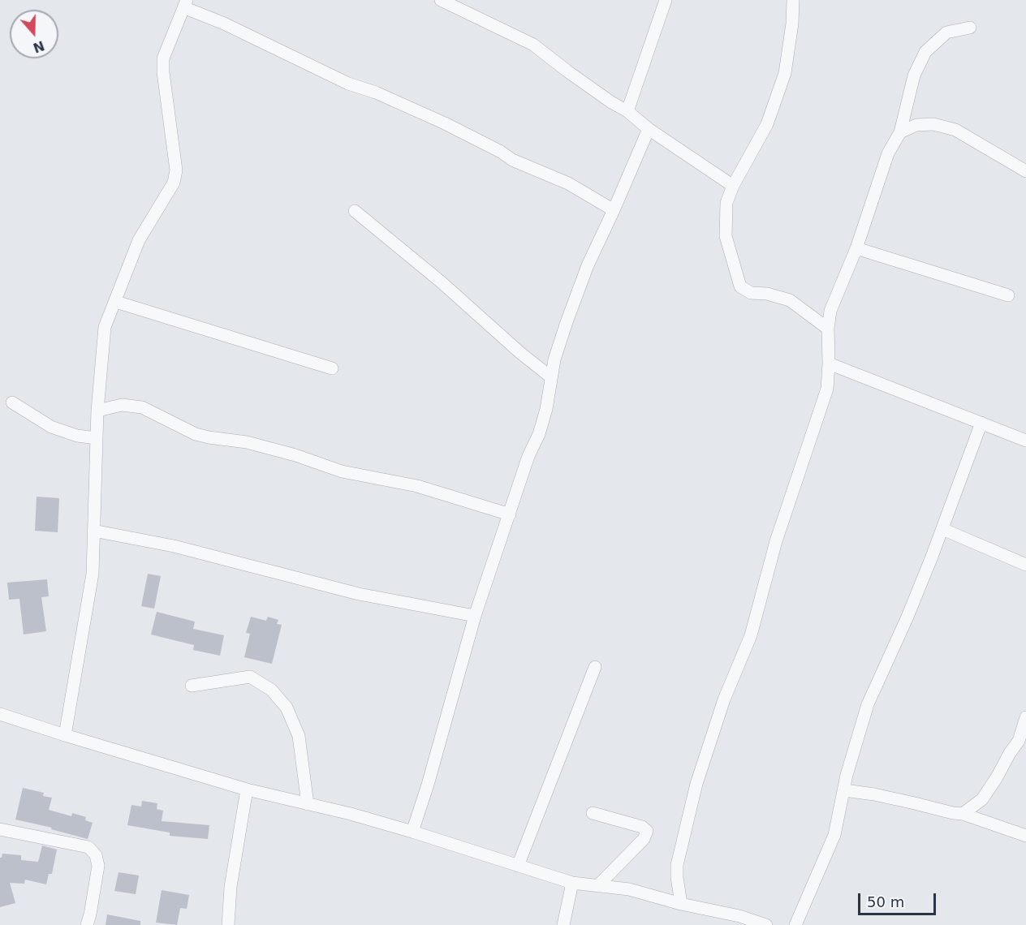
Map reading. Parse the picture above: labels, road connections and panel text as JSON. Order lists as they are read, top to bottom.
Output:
{
  "scale_bar": "50 m",
  "north": "bottom"
}
